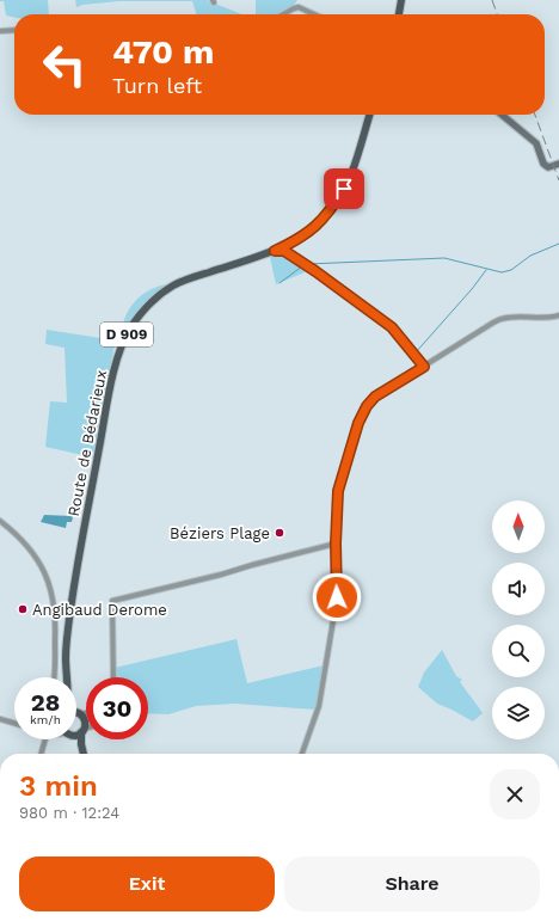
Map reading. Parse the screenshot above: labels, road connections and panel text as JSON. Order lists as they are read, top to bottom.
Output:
{
  "streets": {
    "main road": ["D 909", "Route de Bédarieux"]
  },
  "places": ["Béziers Plage", "Angibaud Derome"],
  "north": "top",
  "page": {
    "turn": ["470 m", "Turn left"],
    "speed": "28 km/h",
    "limit": "30",
    "heading": ["3 min", "980 m · 12:24"],
    "buttons": ["Exit", "Share"]
  }
}
